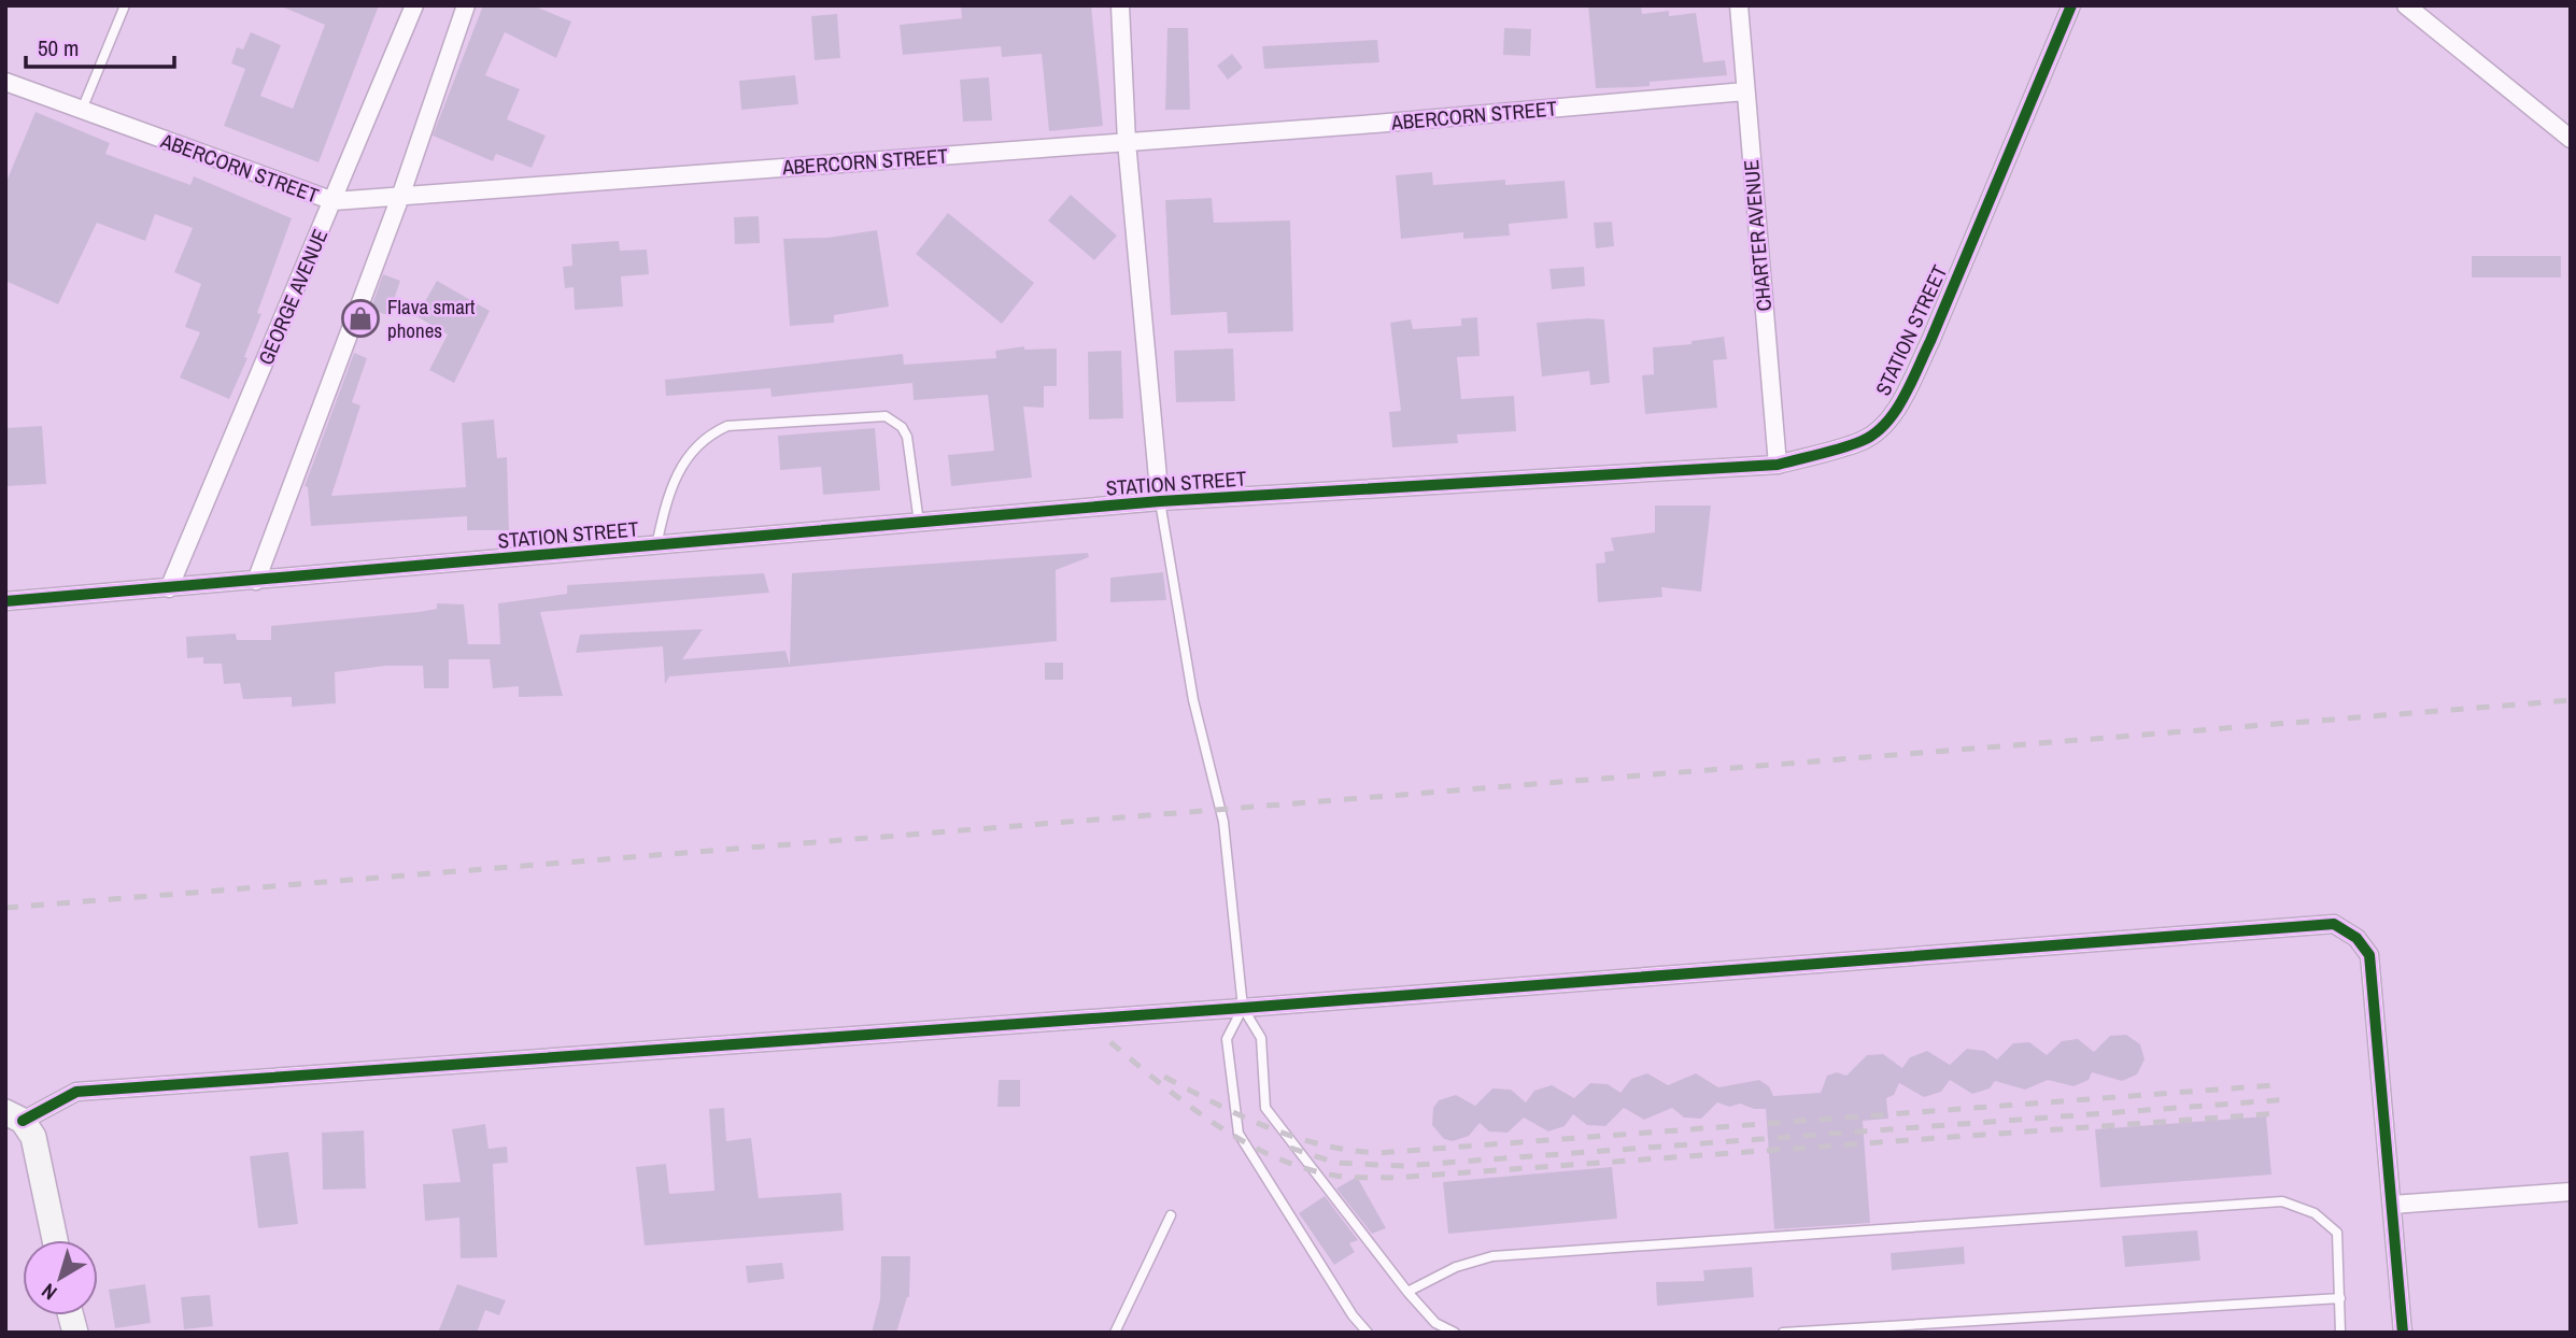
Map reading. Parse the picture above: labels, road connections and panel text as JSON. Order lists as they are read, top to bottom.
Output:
{
  "streets": {
    "street": [
      "ABERCORN STREET",
      "CHARTER AVENUE",
      "GEORGE AVENUE",
      "STATION STREET"
    ]
  },
  "crossings": [
    ["ABERCORN STREET", "CHARTER AVENUE"],
    ["ABERCORN STREET", "GEORGE AVENUE"],
    ["CHARTER AVENUE", "STATION STREET"],
    ["GEORGE AVENUE", "STATION STREET"]
  ],
  "places": {
    "shop": ["Flava smart phones"]
  },
  "scale_bar": "50 m",
  "north": "bottom left"
}
